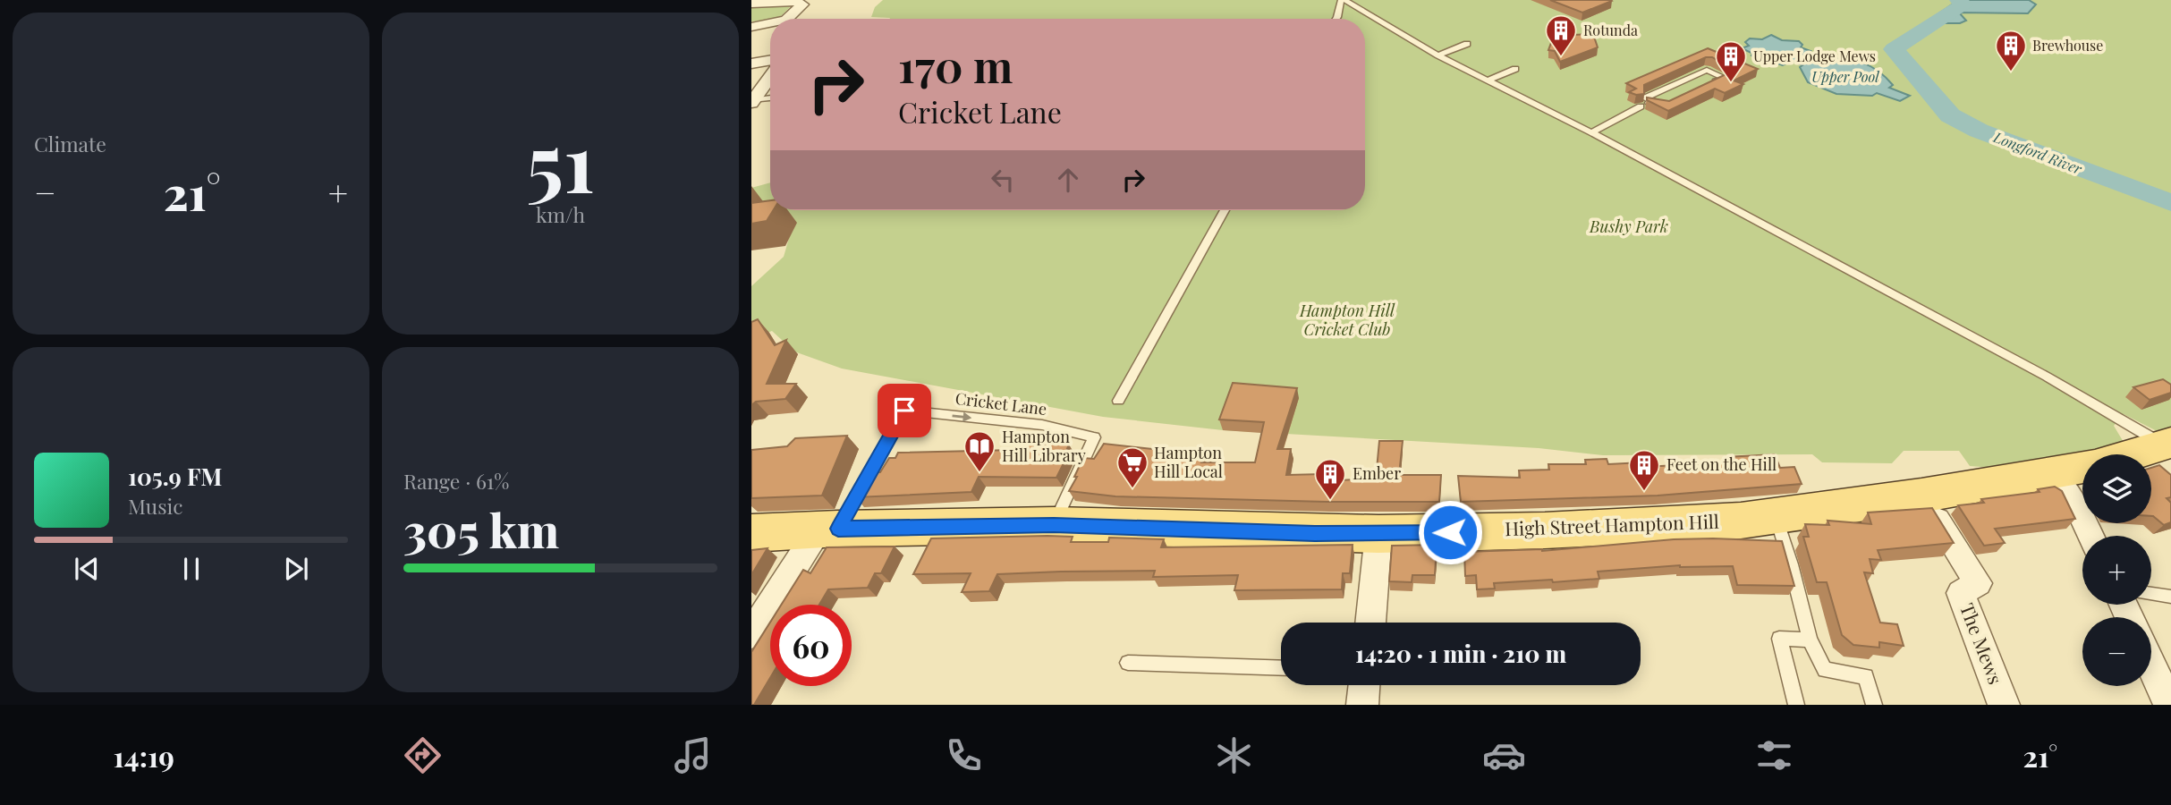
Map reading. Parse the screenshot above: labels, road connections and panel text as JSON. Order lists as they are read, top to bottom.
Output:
{
  "streets": {
    "main road": ["High Street Hampton Hill"],
    "street": ["The Mews"],
    "lane": ["Cricket Lane"]
  },
  "crossings": [
    ["Cricket Lane", "High Street Hampton Hill"],
    ["High Street Hampton Hill", "The Mews"]
  ],
  "water": ["Upper Pool", "Longford River"],
  "parks": ["Bushy Park", "Hampton Hill Cricket Club"],
  "places": {
    "building": [
      "Rotunda",
      "Brewhouse",
      "Upper Lodge Mews",
      "Feet on the Hill",
      "Ember"
    ],
    "library": ["Hampton Hill Library"],
    "supermarket": ["Hampton Hill Local"]
  },
  "page": {
    "tile": [
      "Climate",
      ["51", "km/h"],
      ["Range · 61%", "305 km"]
    ],
    "turn": ["170 m", "Cricket Lane"],
    "heat": ["−", "21°", "+"],
    "song": ["105.9 FM", "Music"],
    "map_buttons": ["+", "−"],
    "limit": "60",
    "trip": "14:20 · 1 min · 210 m",
    "tabs": ["14:19", "21°"]
  }
}
